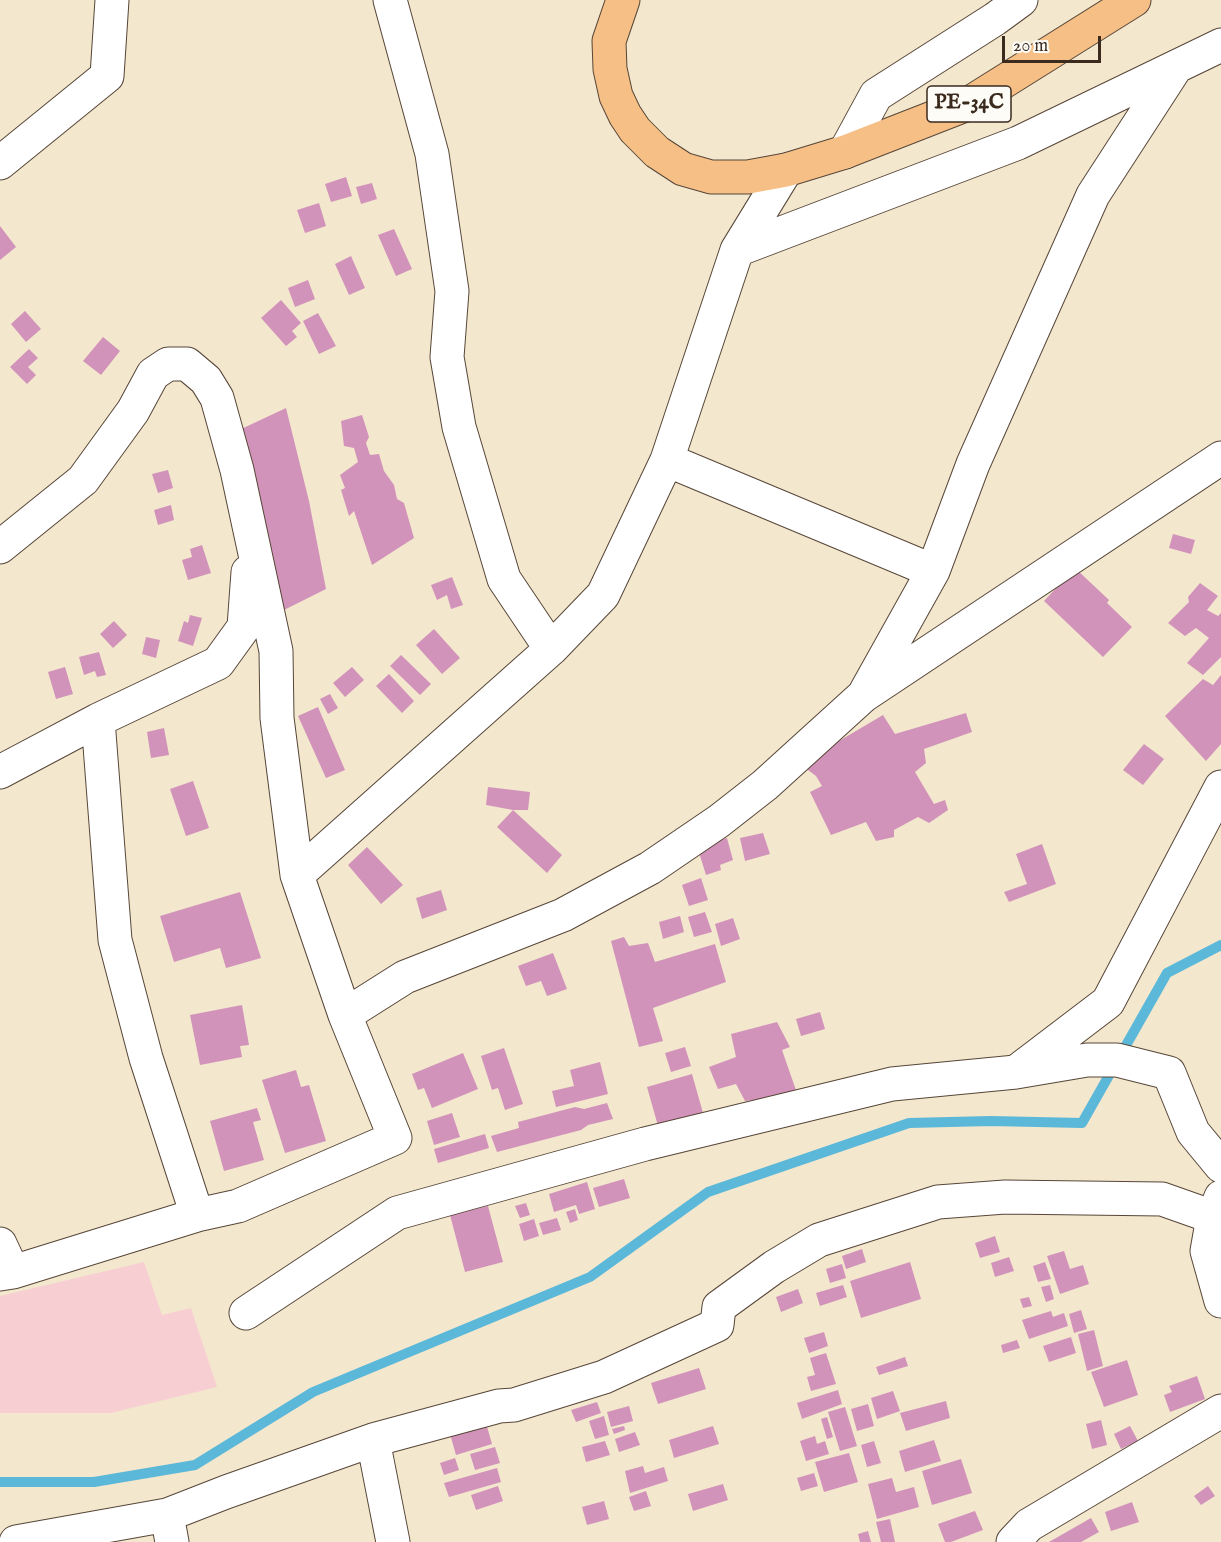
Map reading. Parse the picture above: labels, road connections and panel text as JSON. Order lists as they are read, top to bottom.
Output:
{
  "streets": {
    "main road": ["PE-34C"]
  },
  "scale_bar": "20 m"
}
